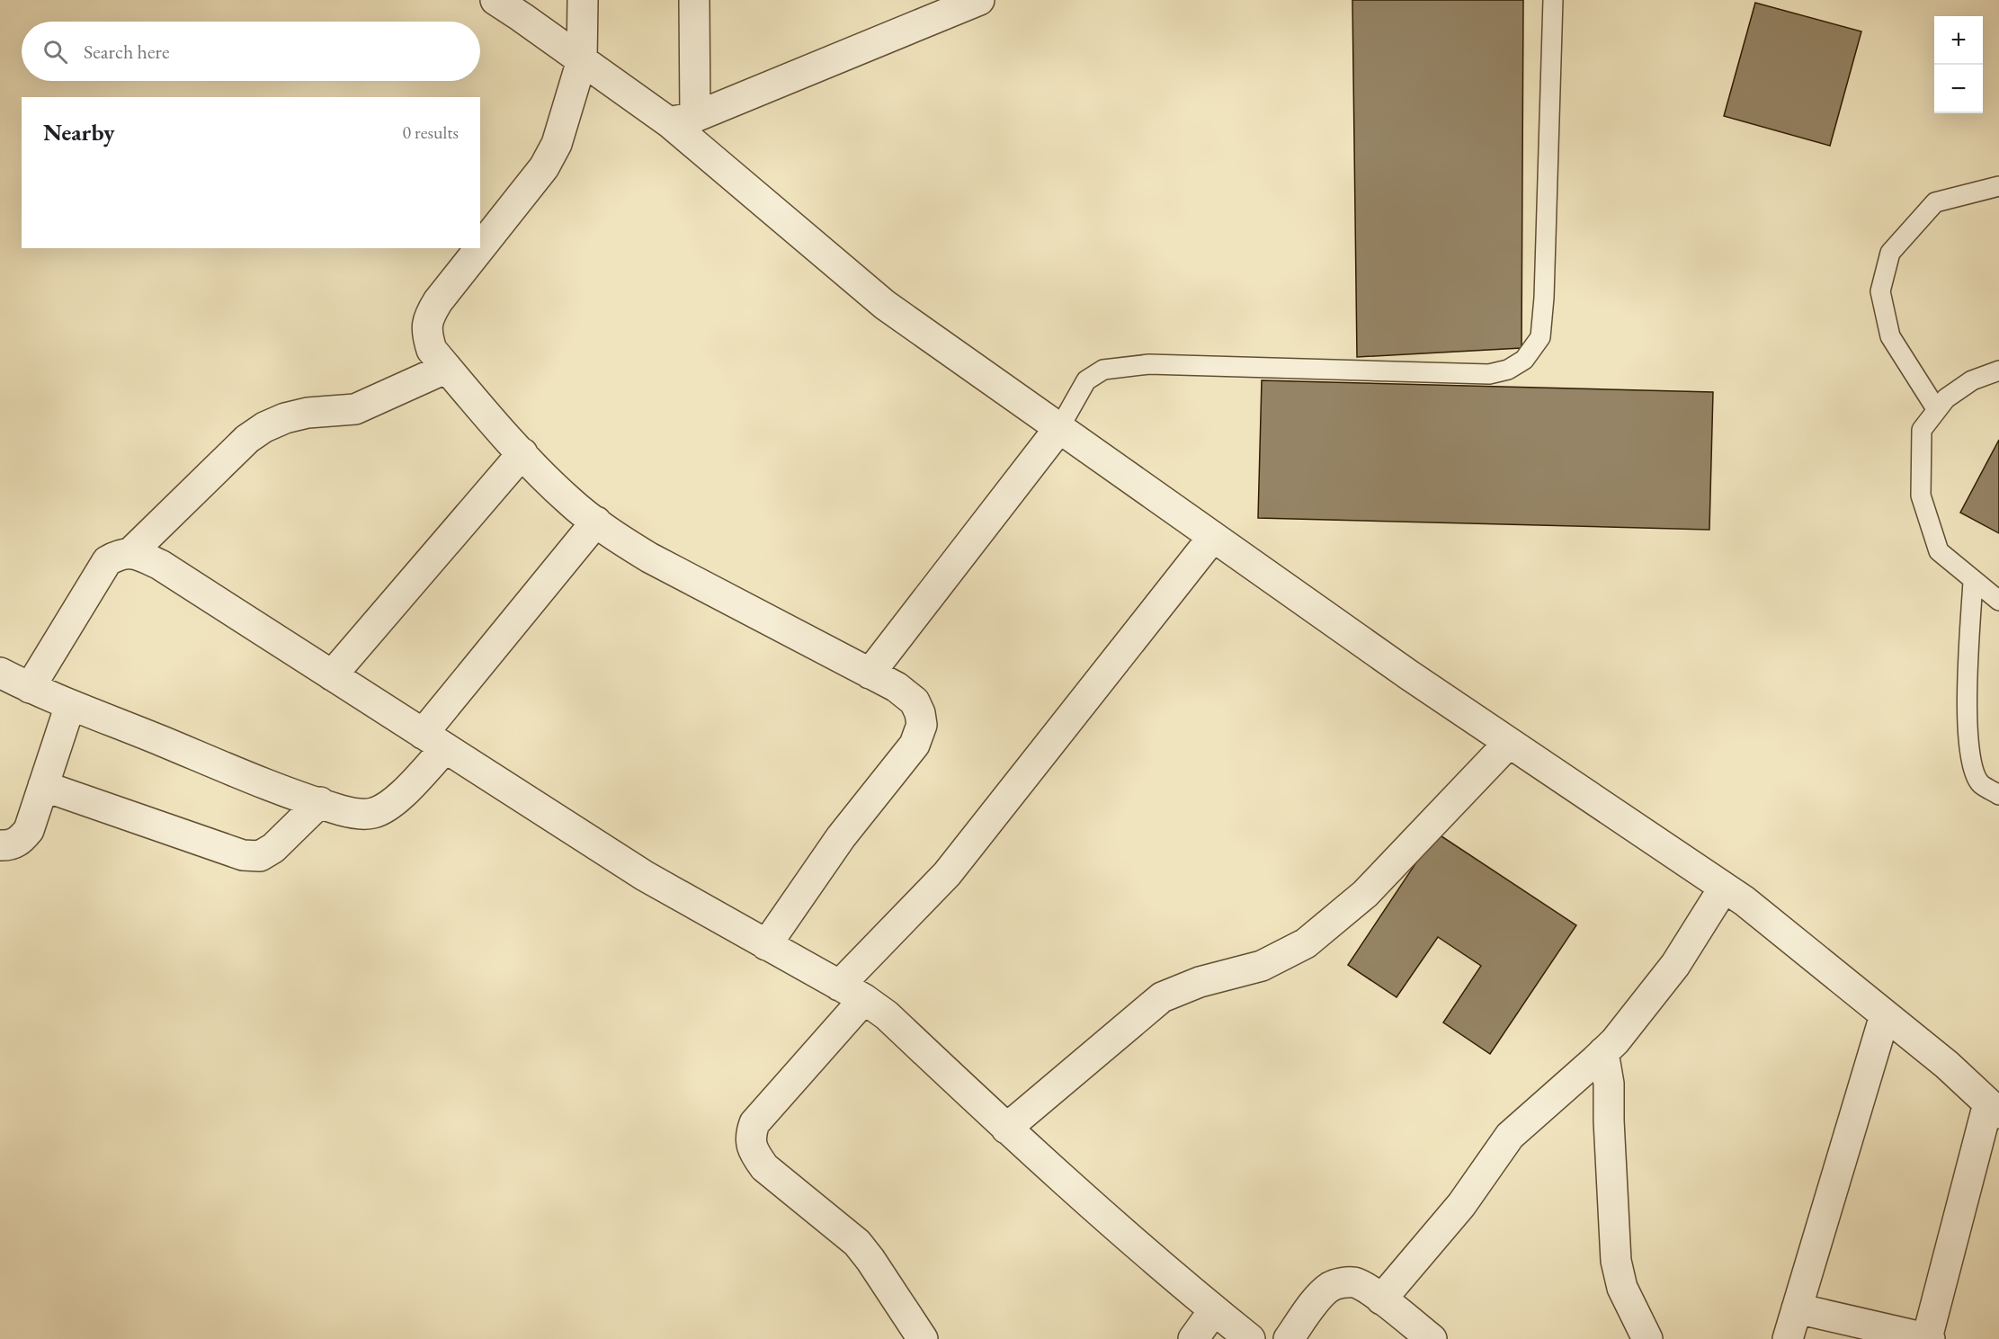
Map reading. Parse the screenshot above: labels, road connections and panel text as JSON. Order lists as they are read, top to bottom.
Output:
{
  "page": {
    "map_buttons": ["+", "−"],
    "search": "Search here",
    "heading": ["Nearby", "0 results"]
  }
}
